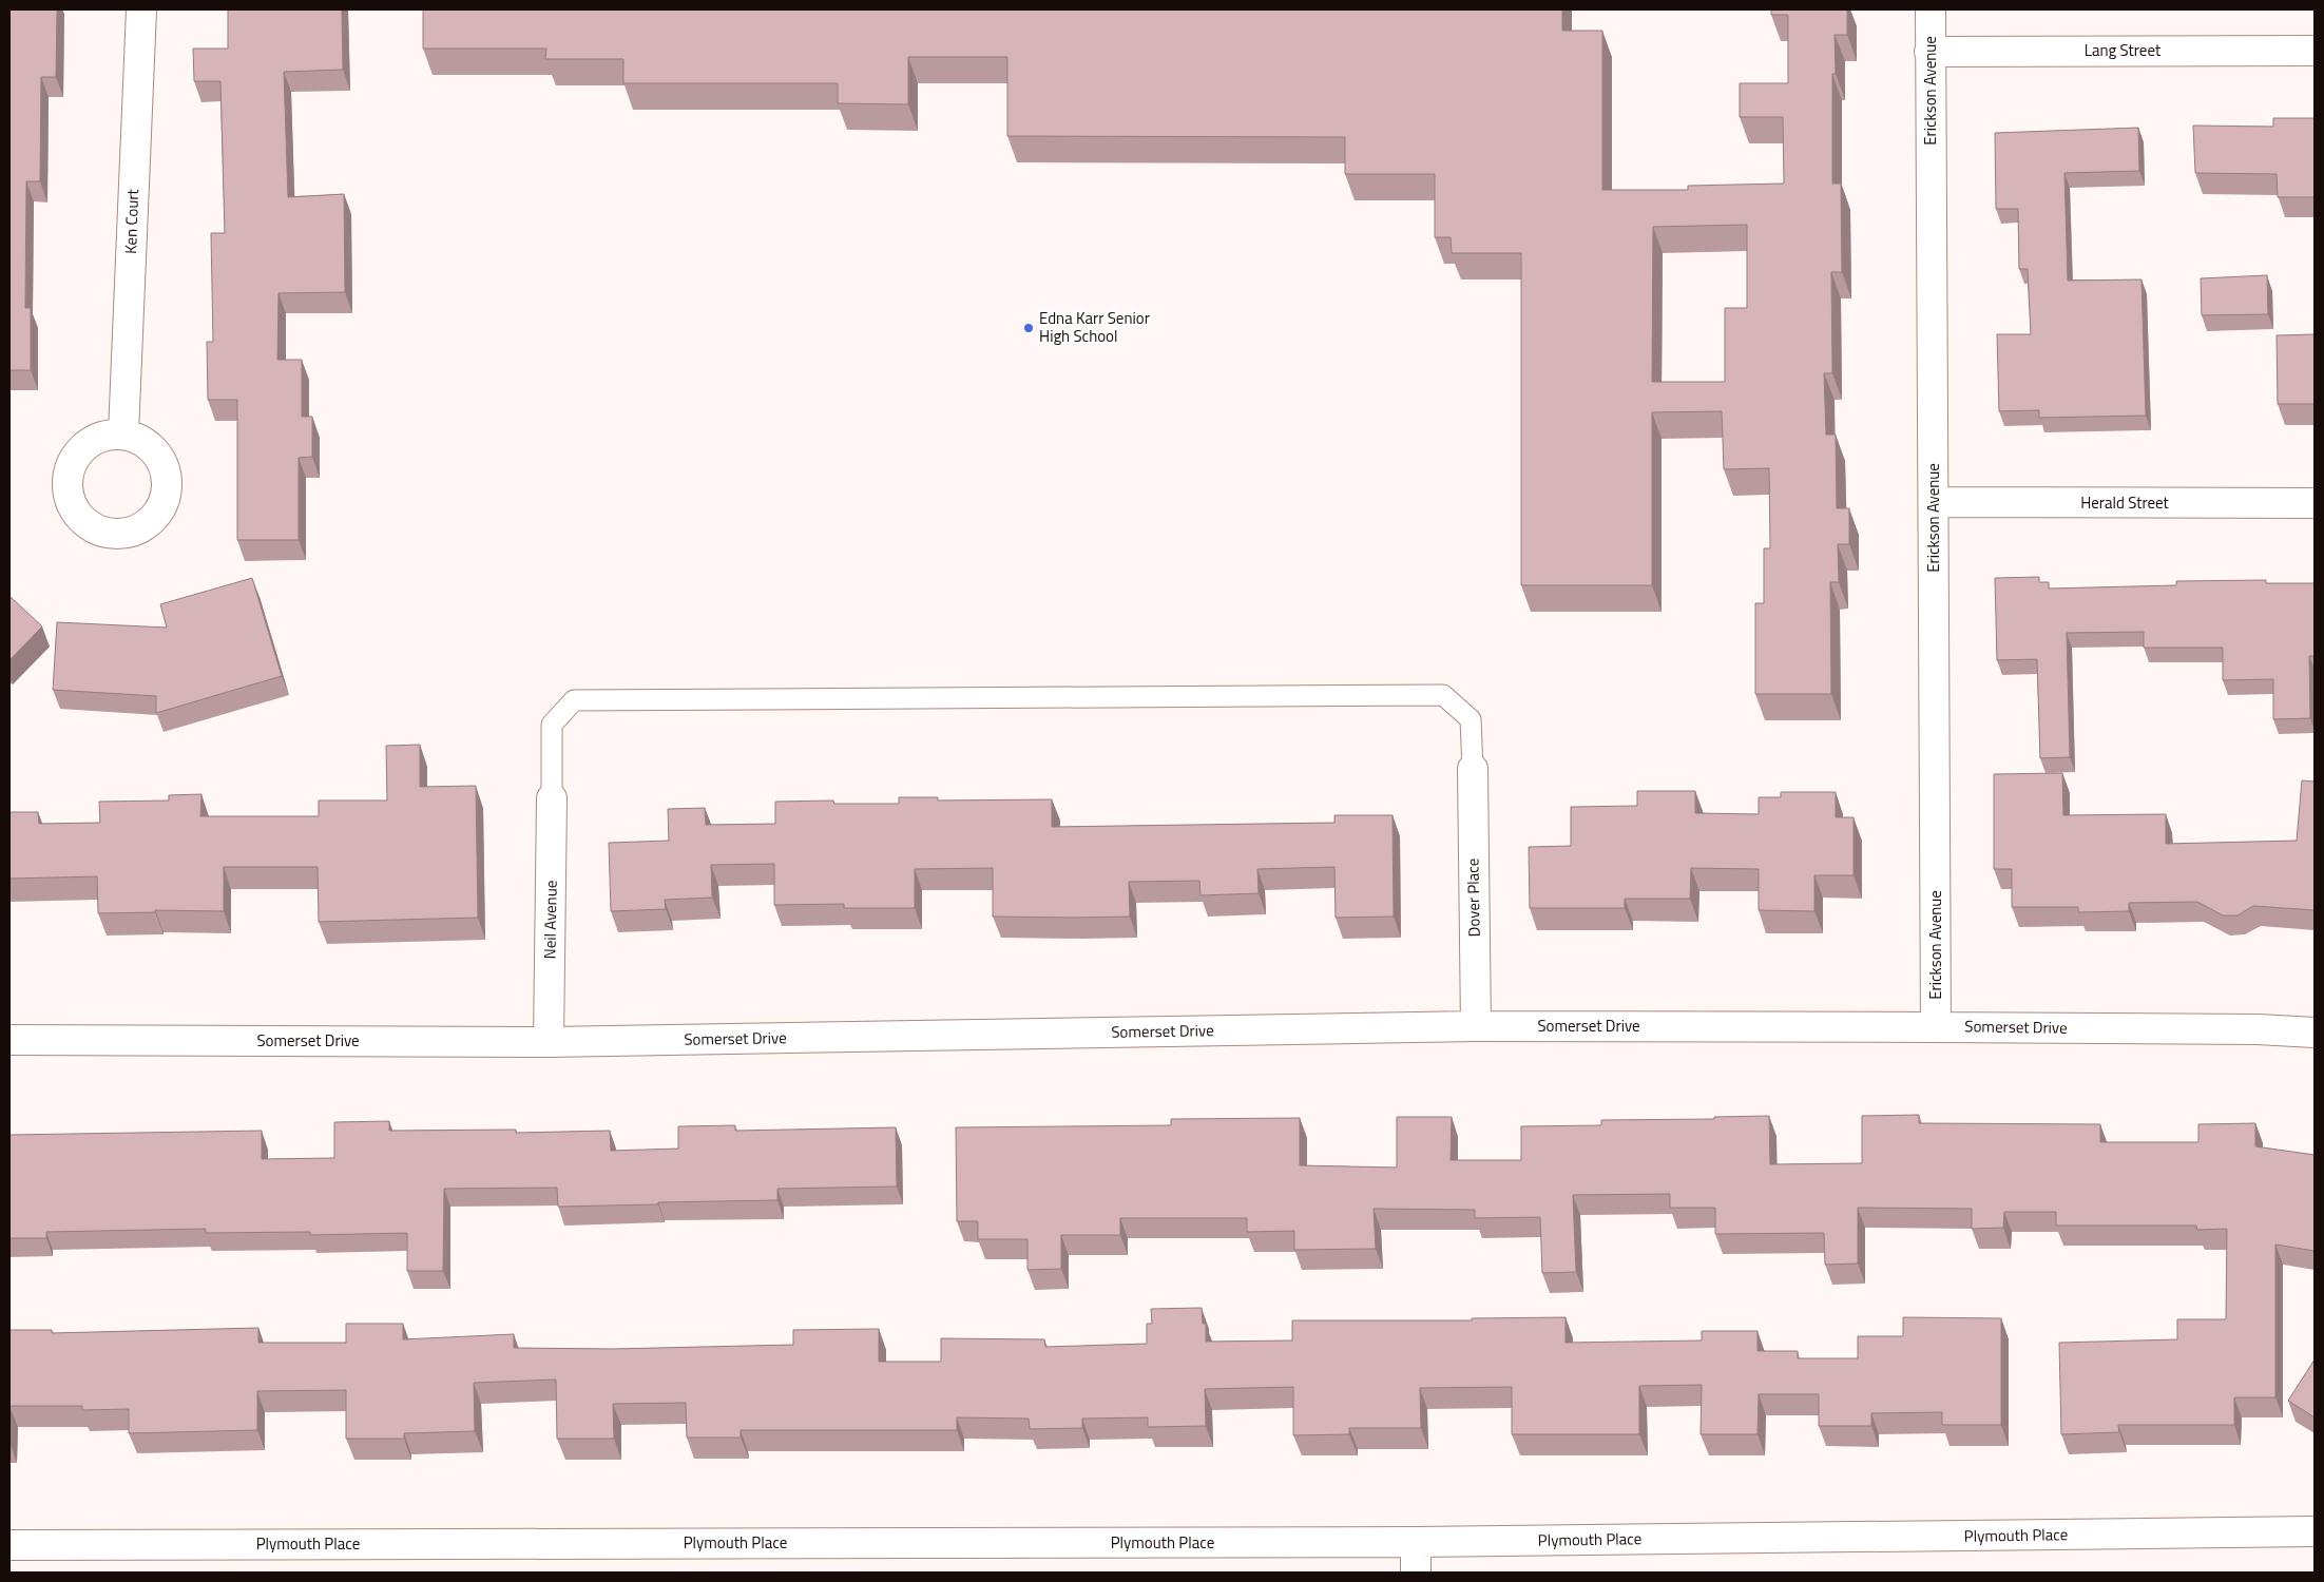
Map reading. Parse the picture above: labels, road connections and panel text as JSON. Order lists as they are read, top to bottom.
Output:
{
  "streets": {
    "street": [
      "Lang Street",
      "Erickson Avenue",
      "Ken Court",
      "Herald Street",
      "Dover Place",
      "Neil Avenue",
      "Somerset Drive",
      "Plymouth Place"
    ]
  },
  "crossings": [
    ["Lang Street", "Erickson Avenue"],
    ["Erickson Avenue", "Herald Street"],
    ["Erickson Avenue", "Somerset Drive"],
    ["Dover Place", "Somerset Drive"],
    ["Neil Avenue", "Somerset Drive"]
  ],
  "places": ["Edna Karr Senior High School"]
}
